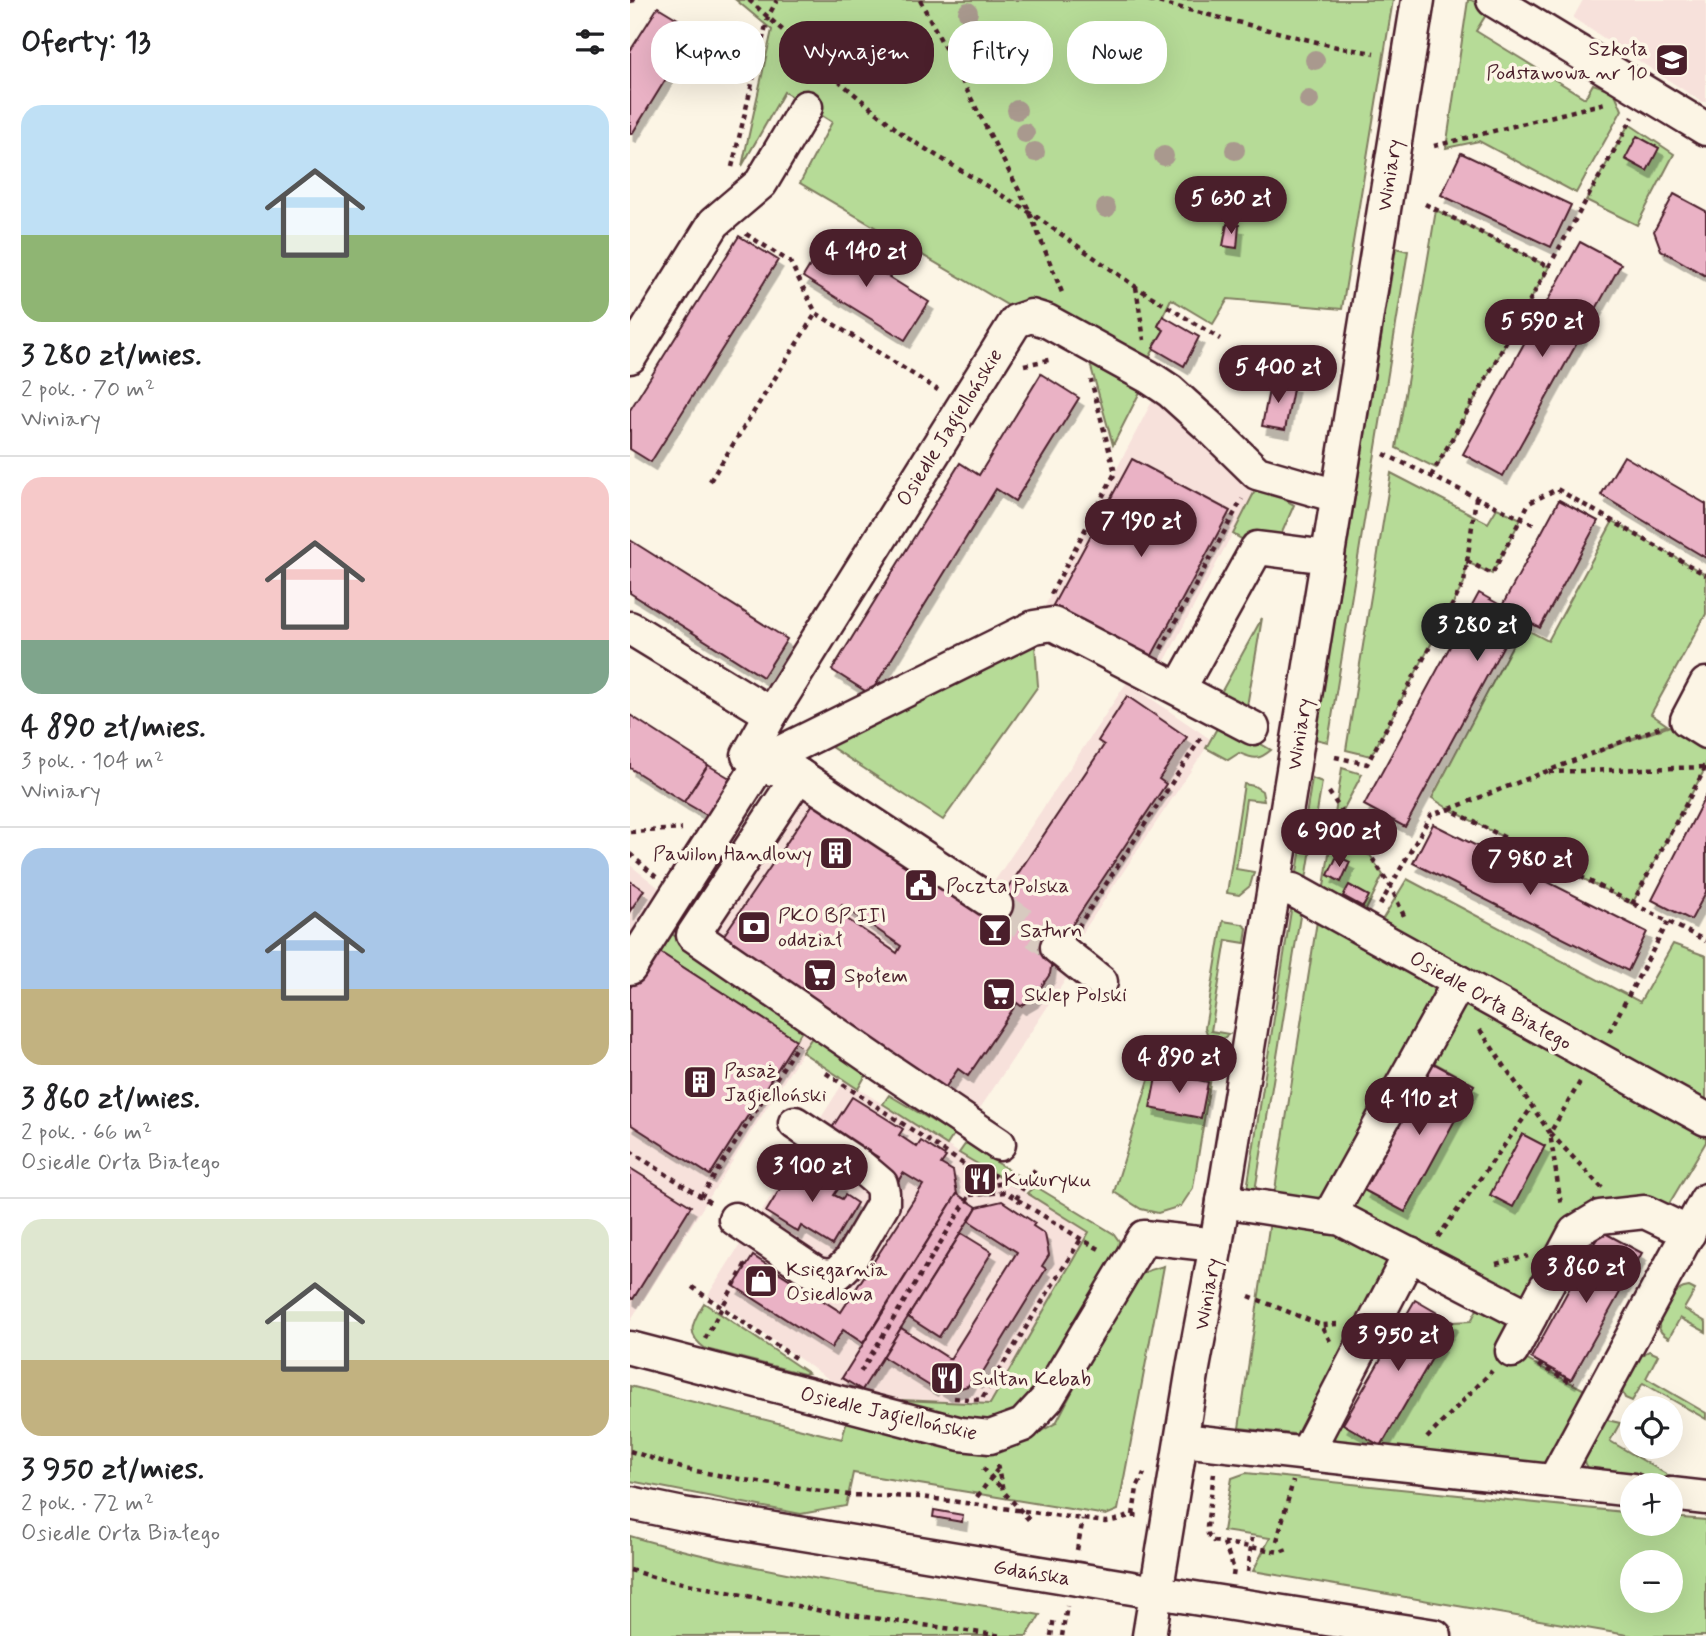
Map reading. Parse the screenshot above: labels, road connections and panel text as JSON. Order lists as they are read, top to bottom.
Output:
{
  "streets": {
    "street": [
      "Winiary",
      "Osiedle Jagiellońskie",
      "Osiedle Orła Białego",
      "Gdańska"
    ]
  },
  "crossings": [
    ["Winiary", "Osiedle Jagiellońskie"],
    ["Winiary", "Osiedle Orła Białego"],
    ["Winiary", "Gdańska"]
  ],
  "places": {
    "school or university": ["Szkoła Podstawowa nr 10"],
    "building": ["Pawilon Handlowy", "Pasaż Jagielloński"],
    "public building": ["Poczta Polska"],
    "bank": ["PKO BP III oddział"],
    "bar": ["Saturn"],
    "supermarket": ["Społem", "Sklep Polski"],
    "restaurant": ["Kukuryku", "Sultan Kebab"],
    "shop": ["Księgarnia Osiedlowa"]
  },
  "page": {
    "heading": "Oferty: 13",
    "chip": [
      "Kupno",
      "Wynajem",
      "Filtry",
      "Nowe"
    ],
    "list": [
      {
        "name": "3 280 zł/mies.",
        "note": "2 pok. · 70 m² · Winiary"
      },
      {
        "name": "4 890 zł/mies.",
        "note": "3 pok. · 104 m² · Winiary"
      },
      {
        "name": "3 860 zł/mies.",
        "note": "2 pok. · 66 m² · Osiedle Orła Białego"
      },
      {
        "name": "3 950 zł/mies.",
        "note": "2 pok. · 72 m² · Osiedle Orła Białego"
      }
    ],
    "price": [
      "5 630 zł",
      "4 140 zł",
      "5 590 zł",
      "5 400 zł",
      "7 190 zł",
      "3 280 zł",
      "6 900 zł",
      "7 980 zł",
      "4 890 zł",
      "4 110 zł",
      "3 100 zł",
      "3 860 zł",
      "3 950 zł"
    ],
    "map_buttons": ["+", "−"]
  }
}
